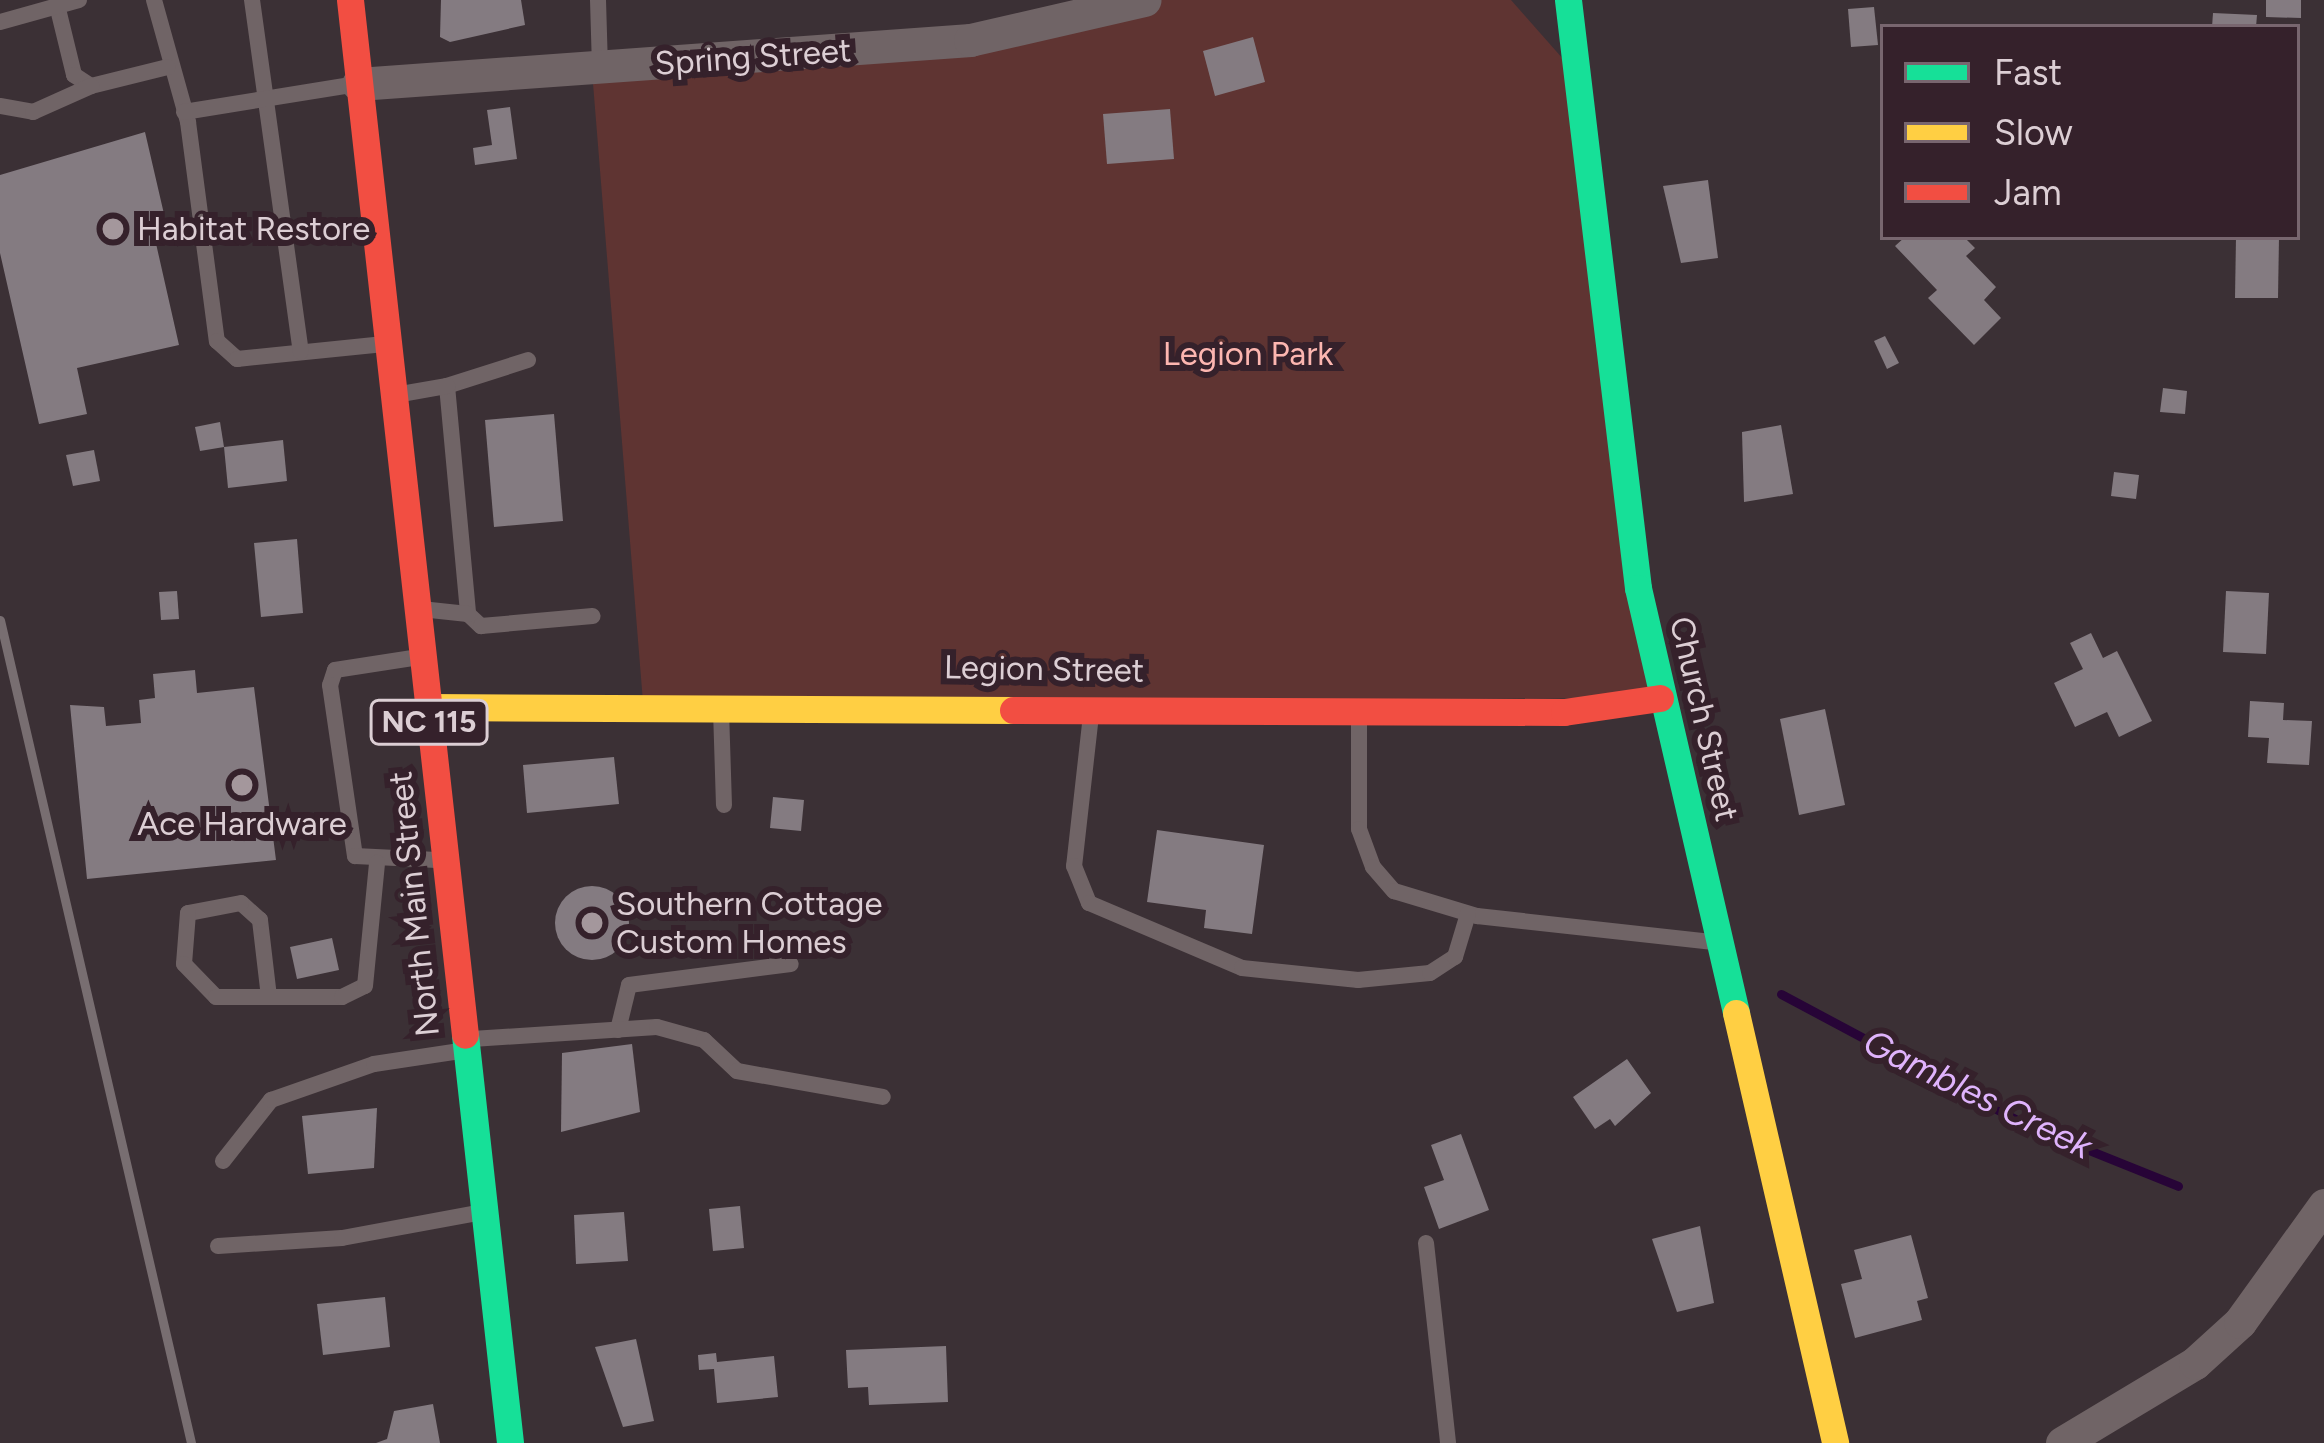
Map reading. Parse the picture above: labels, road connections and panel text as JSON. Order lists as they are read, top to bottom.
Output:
{
  "streets": {
    "street": [
      "Spring Street",
      "Legion Street",
      "Church Street",
      "NC 115",
      "North Main Street"
    ]
  },
  "crossings": [
    ["Spring Street", "North Main Street"],
    ["Legion Street", "Church Street"],
    ["Legion Street", "North Main Street"]
  ],
  "water": ["Gambles Creek"],
  "parks": ["Legion Park"],
  "places": ["Habitat Restore", "Ace Hardware", "Southern Cottage Custom Homes"],
  "legend": ["Fast", "Slow", "Jam"]
}
